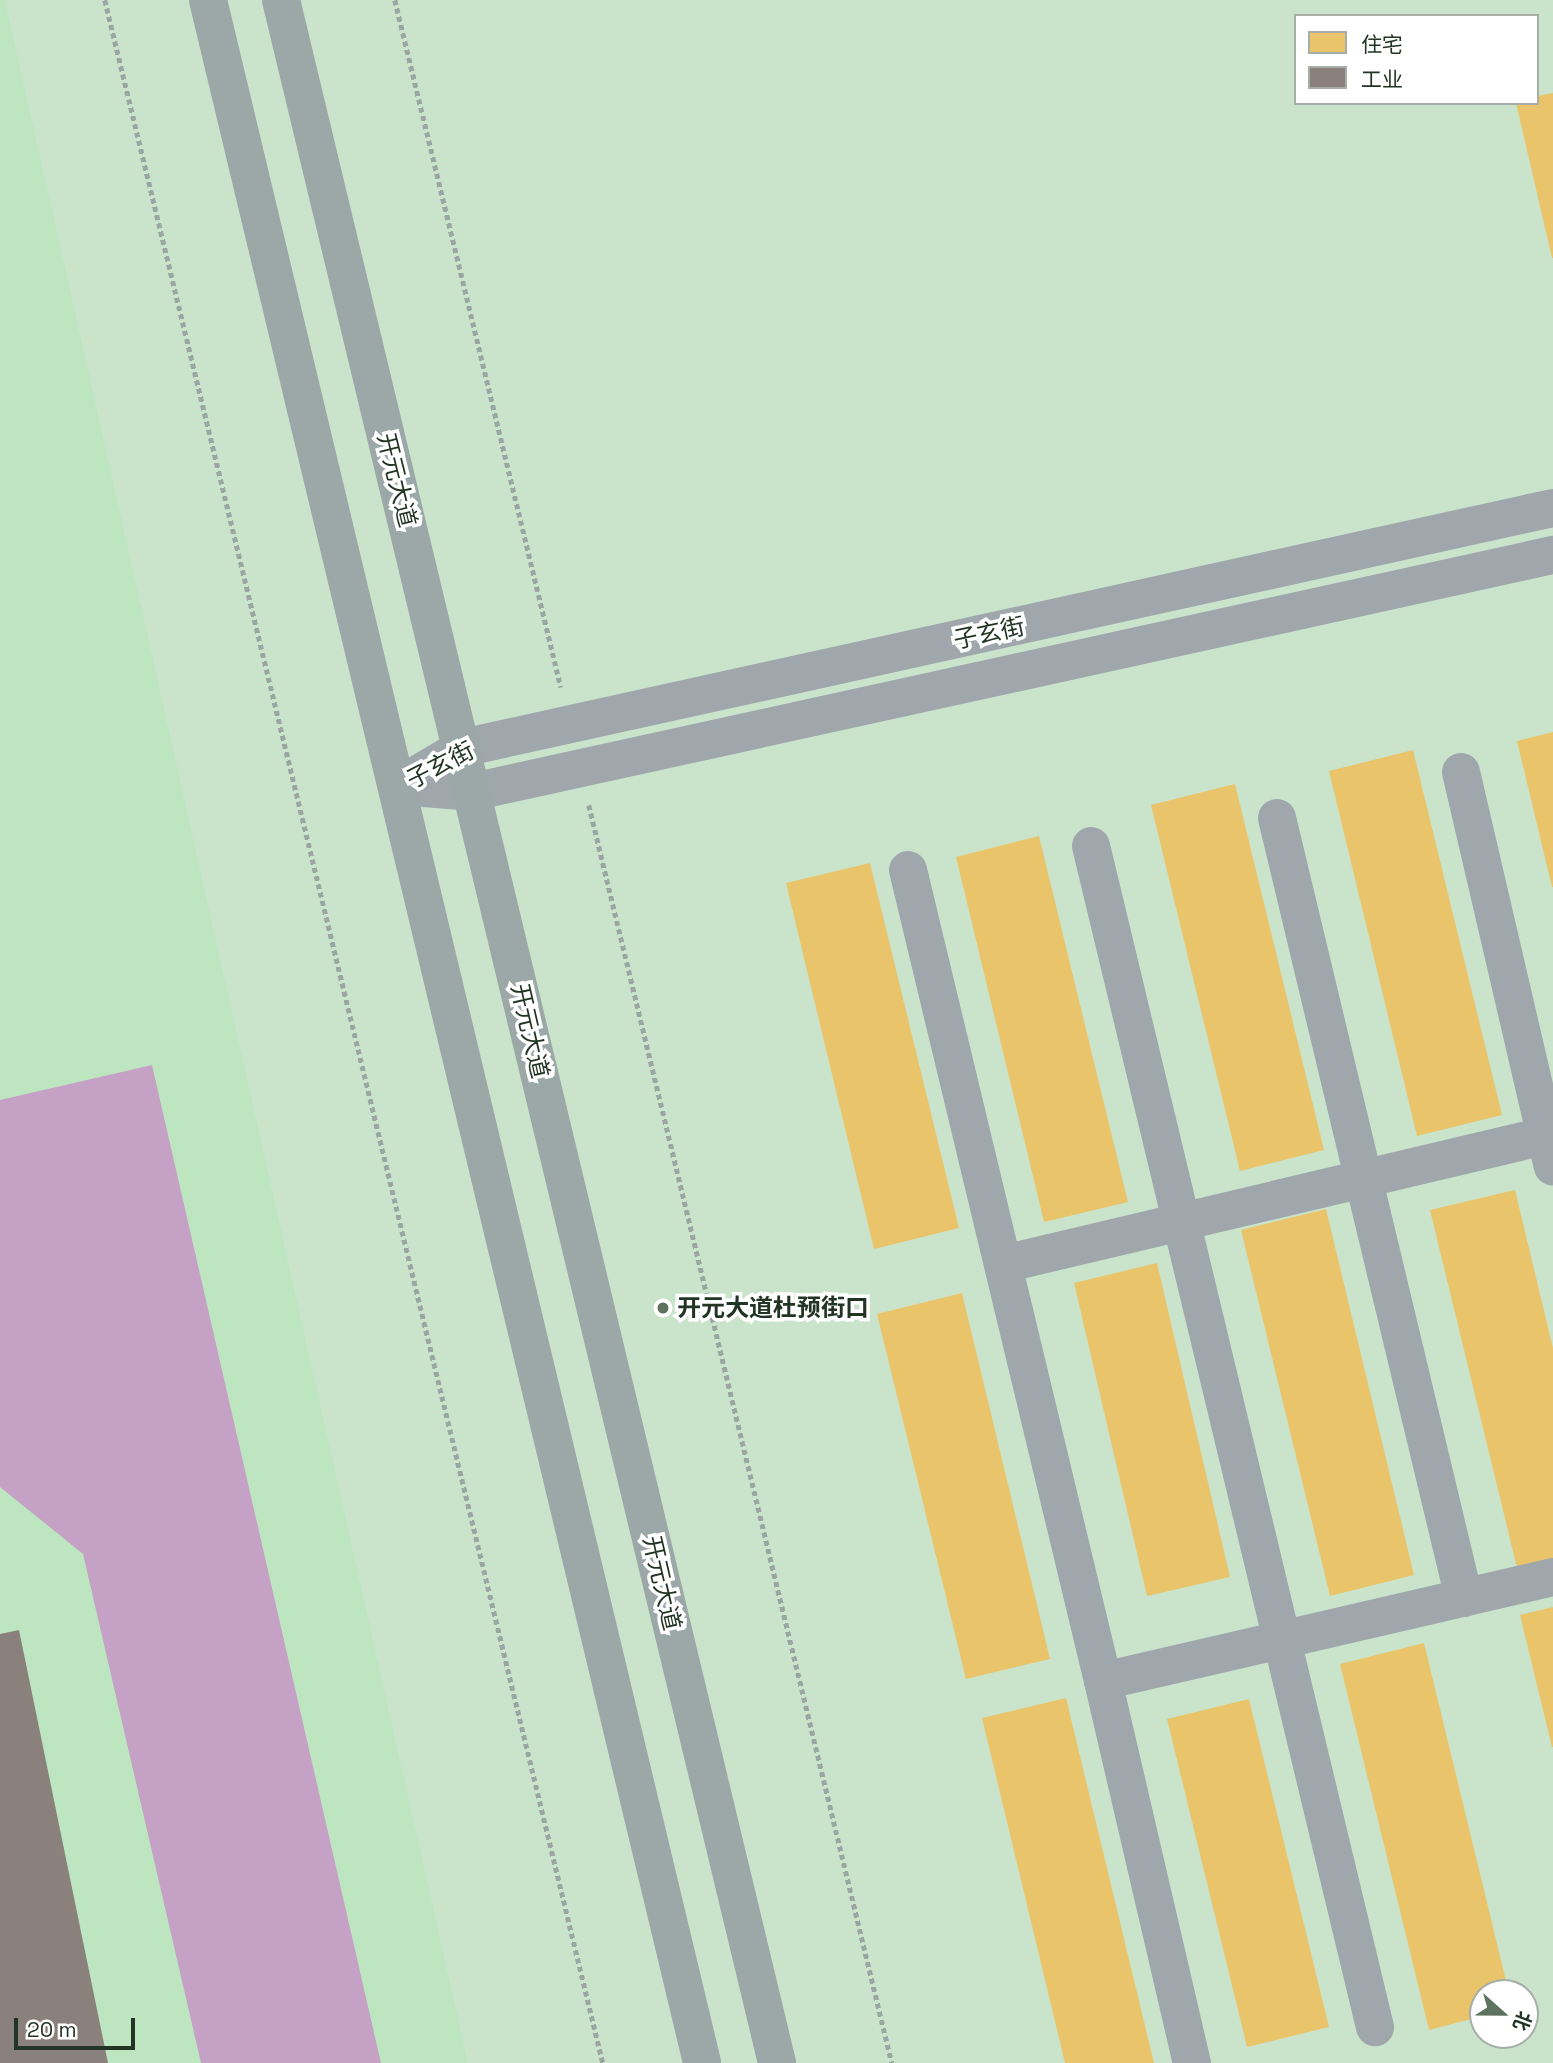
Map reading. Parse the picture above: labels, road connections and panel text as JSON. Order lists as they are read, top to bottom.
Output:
{
  "streets": {
    "main road": ["开元大道"],
    "street": ["子玄街"]
  },
  "crossings": [
    ["开元大道", "子玄街"]
  ],
  "places": ["开元大道杜预街口"],
  "legend": ["住宅", "工业"],
  "scale_bar": "20 m",
  "north": "right"
}
